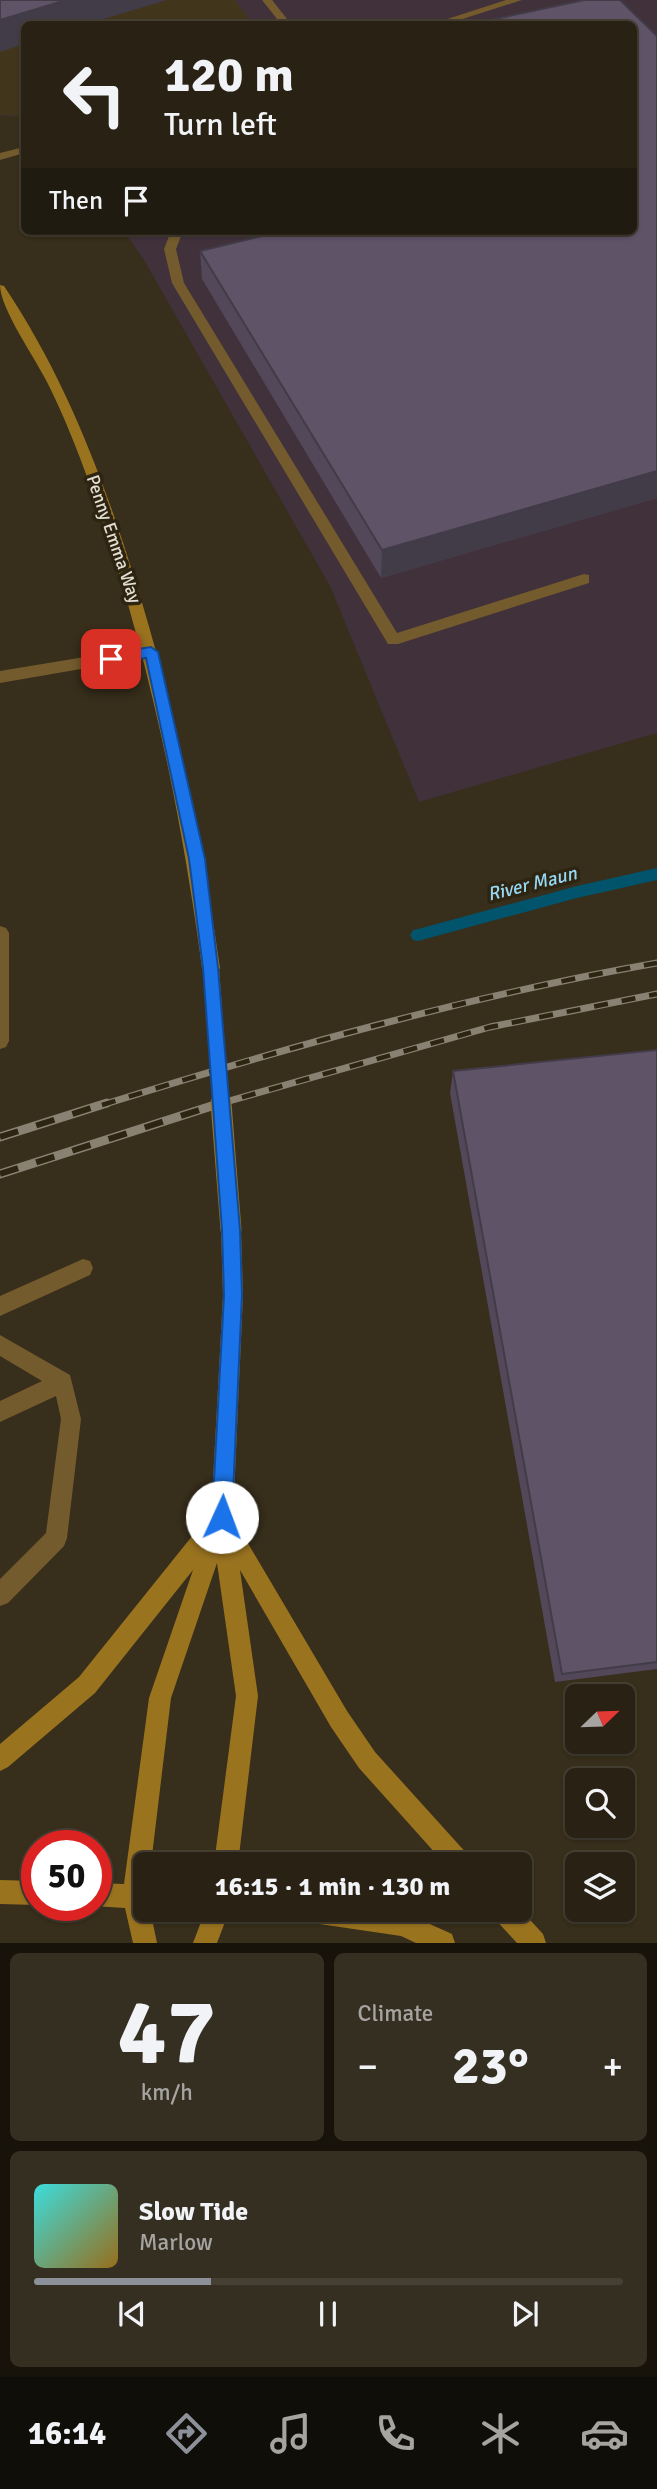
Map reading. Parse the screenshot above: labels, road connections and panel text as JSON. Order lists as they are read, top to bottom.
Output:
{
  "streets": {
    "main road": ["Penny Emma Way"]
  },
  "water": ["River Maun"],
  "north": "top right",
  "page": {
    "turn": ["120 m", "Turn left"],
    "then": "Then",
    "limit": "50",
    "trip": "16:15 · 1 min · 130 m",
    "tile": [
      ["47", "km/h"],
      "Climate"
    ],
    "heat": ["−", "23°", "+"],
    "song": ["Slow Tide", "Marlow"],
    "tabs": "16:14"
  }
}
